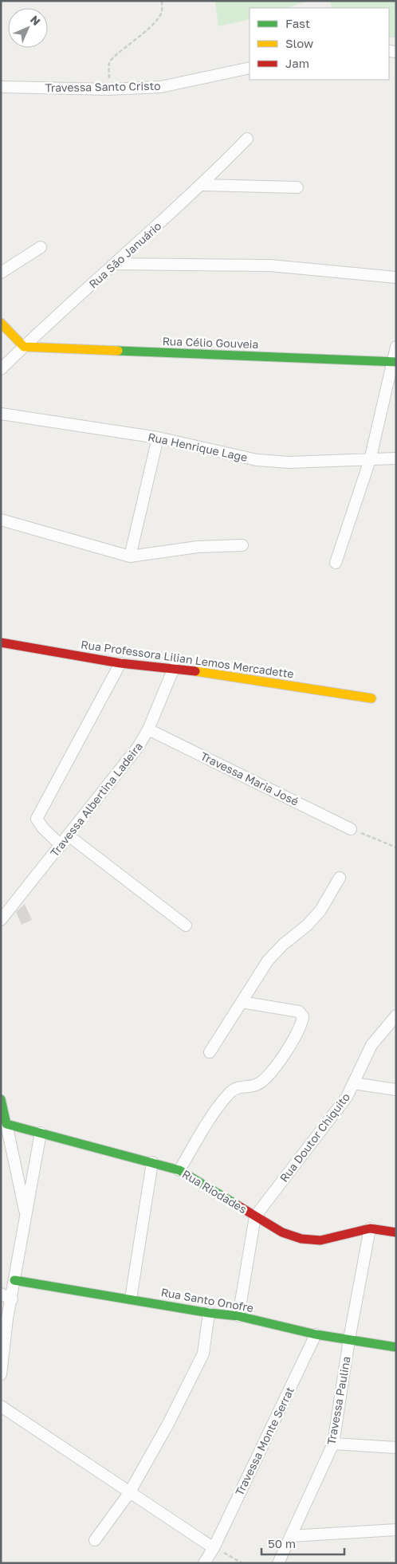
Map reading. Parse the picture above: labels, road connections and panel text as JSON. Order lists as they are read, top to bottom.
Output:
{
  "streets": {
    "street": [
      "Travessa Santo Cristo",
      "Rua São Januário",
      "Rua Célio Gouveia",
      "Rua Henrique Lage",
      "Rua Professora Lilian Lemos Mercadette",
      "Travessa Maria José",
      "Travessa Albertina Ladeira",
      "Rua Doutor Chiquito",
      "Rua Riodades",
      "Rua Santo Onofre",
      "Travessa Paulina",
      "Travessa Monte Serrat"
    ]
  },
  "crossings": [
    ["Rua São Januário", "Rua Célio Gouveia"],
    ["Rua Professora Lilian Lemos Mercadette", "Travessa Albertina Ladeira"],
    ["Travessa Maria José", "Travessa Albertina Ladeira"],
    ["Rua Doutor Chiquito", "Rua Riodades"],
    ["Rua Riodades", "Travessa Paulina"],
    ["Rua Santo Onofre", "Travessa Paulina"],
    ["Rua Santo Onofre", "Travessa Monte Serrat"]
  ],
  "legend": ["Fast", "Slow", "Jam"],
  "scale_bar": "50 m",
  "north": "top right"
}
